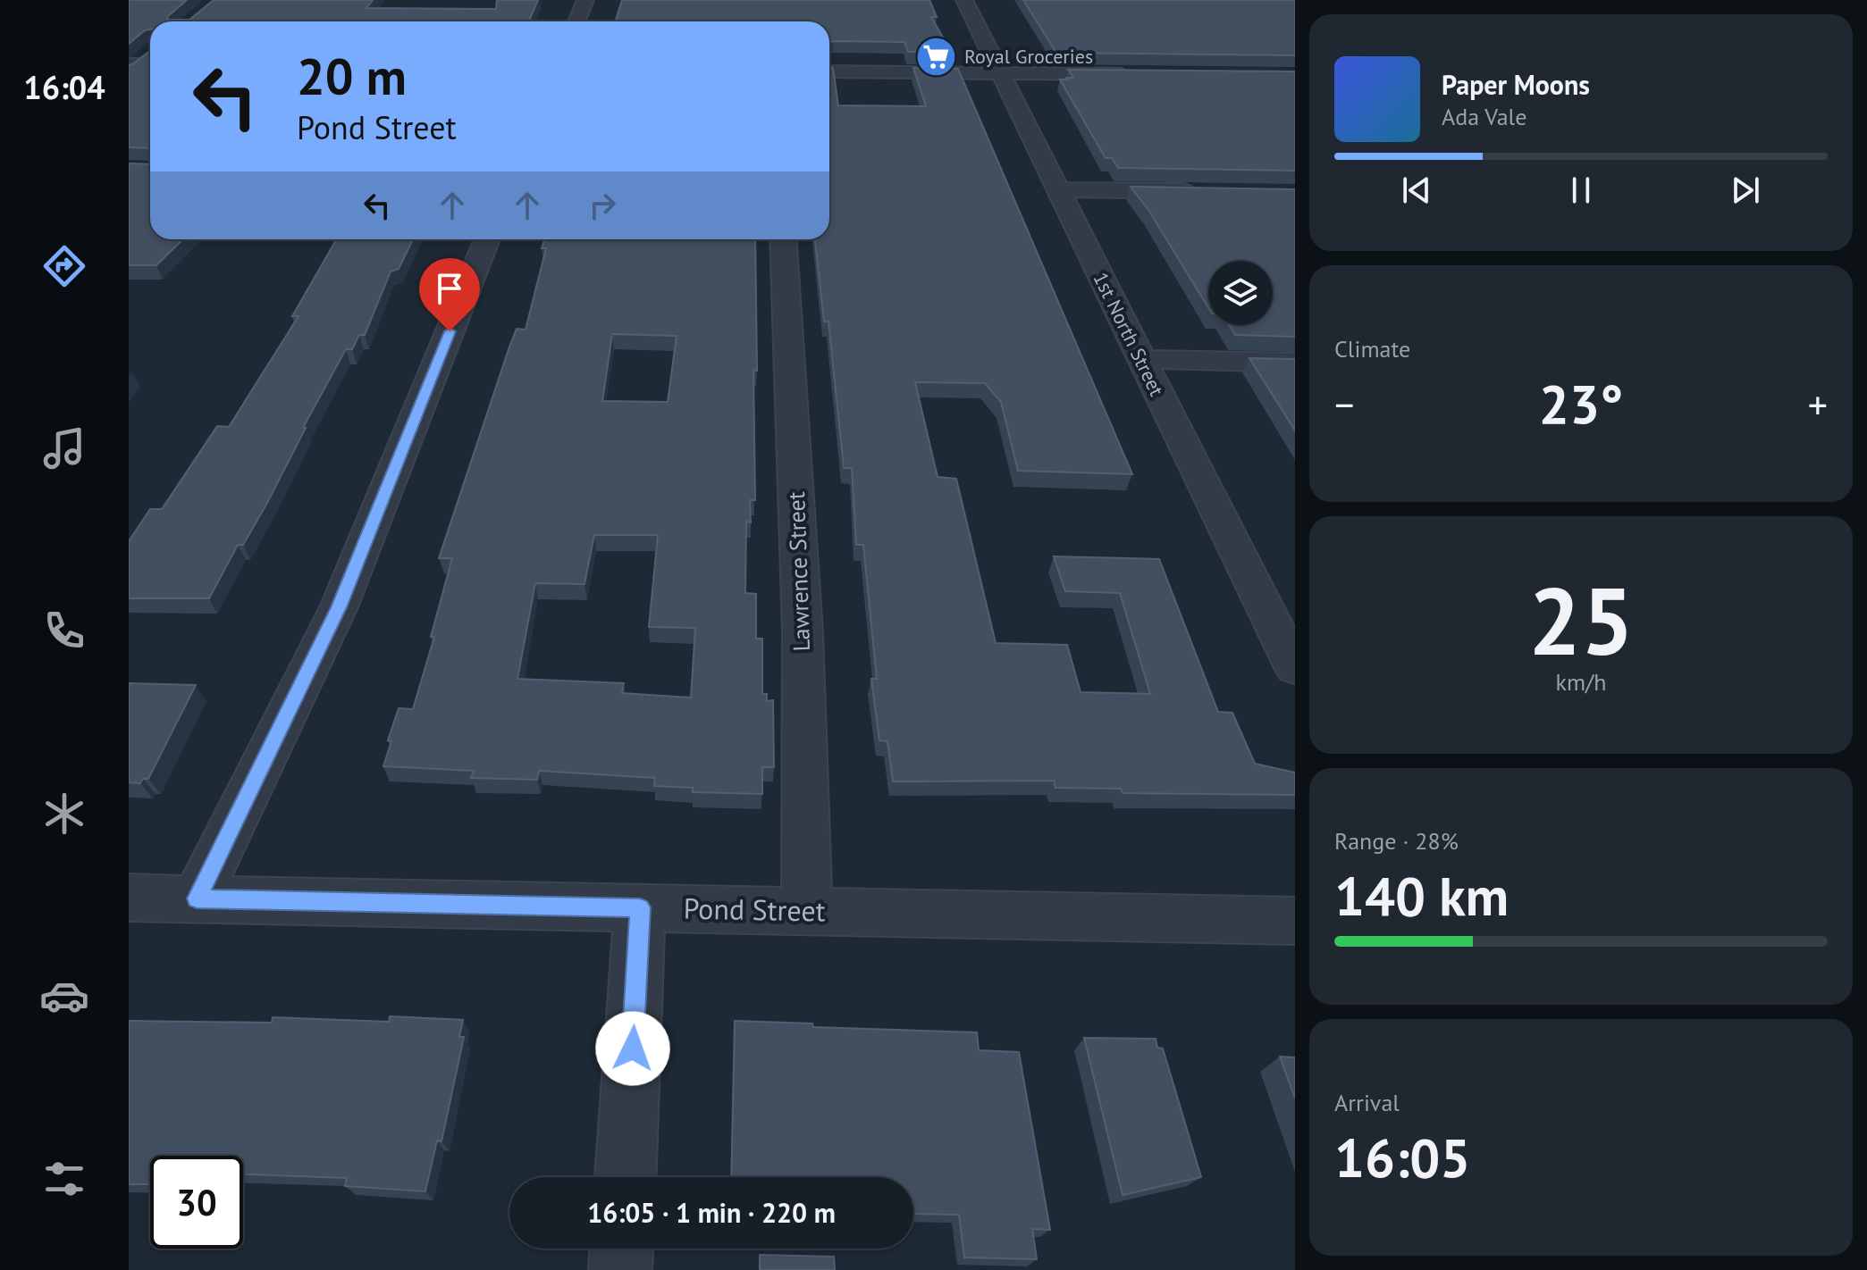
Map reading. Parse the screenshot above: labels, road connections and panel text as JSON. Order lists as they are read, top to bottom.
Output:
{
  "streets": {
    "street": ["1st North Street", "Lawrence Street", "Pond Street"]
  },
  "crossings": [
    ["Lawrence Street", "Pond Street"]
  ],
  "places": {
    "supermarket": ["Royal Groceries"]
  },
  "page": {
    "tabs": "16:04",
    "turn": ["20 m", "Pond Street"],
    "song": ["Paper Moons", "Ada Vale"],
    "tile": [
      "Climate",
      ["25", "km/h"],
      ["Range · 28%", "140 km"],
      ["Arrival", "16:05"]
    ],
    "heat": ["−", "23°", "+"],
    "limit": "30",
    "trip": "16:05 · 1 min · 220 m"
  }
}
